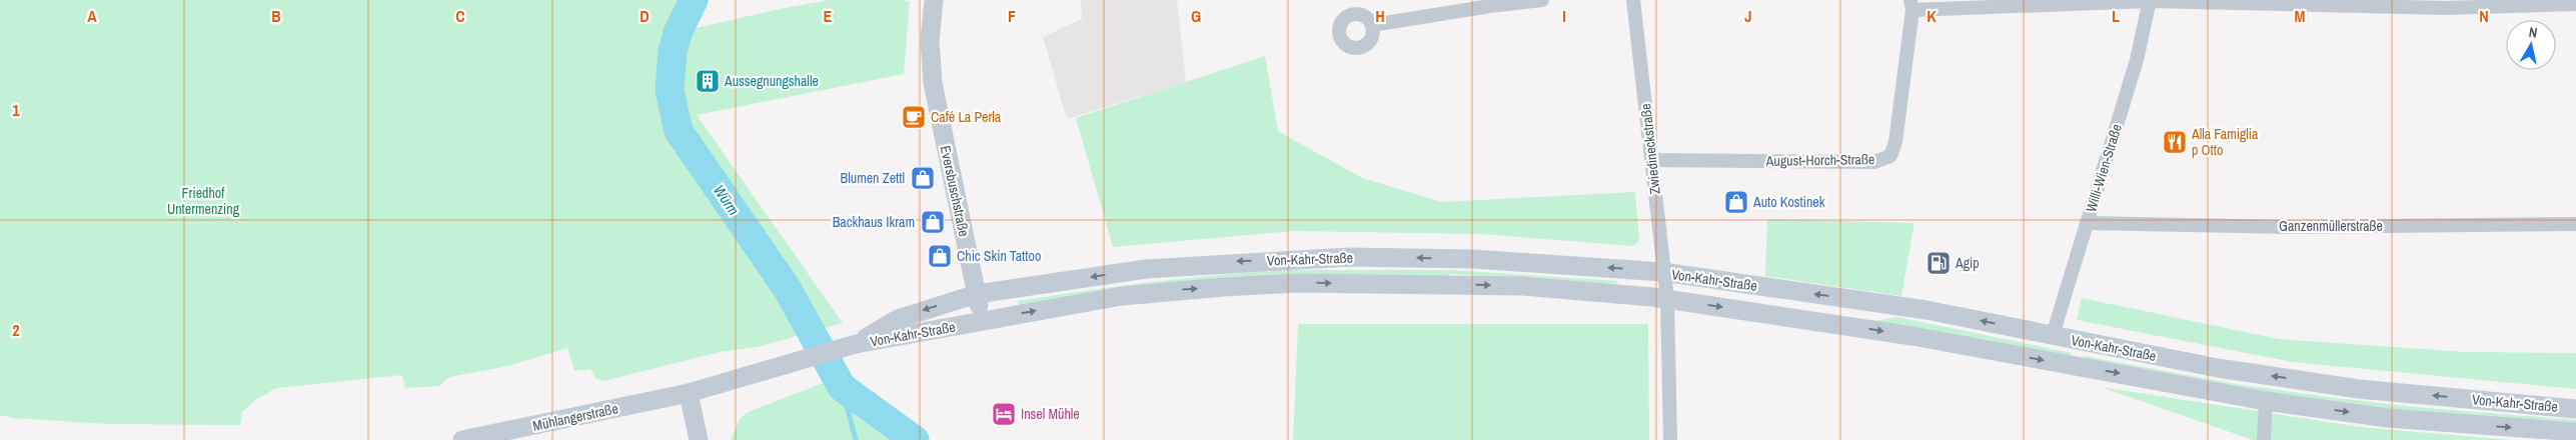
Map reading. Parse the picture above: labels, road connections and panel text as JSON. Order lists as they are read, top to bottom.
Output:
{
  "streets": {
    "main road": ["Eversbuschstraße", "Von-Kahr-Straße", "Mühlangerstraße"],
    "street": [
      "Zwiedineckstraße",
      "August-Horch-Straße",
      "Willi-Wien-Straße",
      "Ganzenmüllerstraße"
    ]
  },
  "crossings": [
    ["Zwiedineckstraße", "August-Horch-Straße"],
    ["Zwiedineckstraße", "Von-Kahr-Straße"],
    ["Willi-Wien-Straße", "Ganzenmüllerstraße"],
    ["Willi-Wien-Straße", "Von-Kahr-Straße"],
    ["Eversbuschstraße", "Von-Kahr-Straße"],
    ["Von-Kahr-Straße", "Mühlangerstraße"]
  ],
  "water": ["Würm"],
  "parks": ["Friedhof Untermenzing"],
  "places": {
    "building": ["Aussegnungshalle"],
    "cafe": ["Café La Perla"],
    "restaurant": ["Alla Famiglia p Otto"],
    "shop": [
      "Blumen Zettl",
      "Auto Kostinek",
      "Backhaus Ikram",
      "Chic Skin Tattoo"
    ],
    "fuel station": ["Agip"],
    "hotel": ["Insel Mühle"]
  },
  "north": "top",
  "grid": {
    "columns": [
      "A",
      "B",
      "C",
      "D",
      "E",
      "F",
      "G",
      "H",
      "I",
      "J",
      "K",
      "L",
      "M",
      "N"
    ],
    "rows": ["1", "2"]
  }
}
